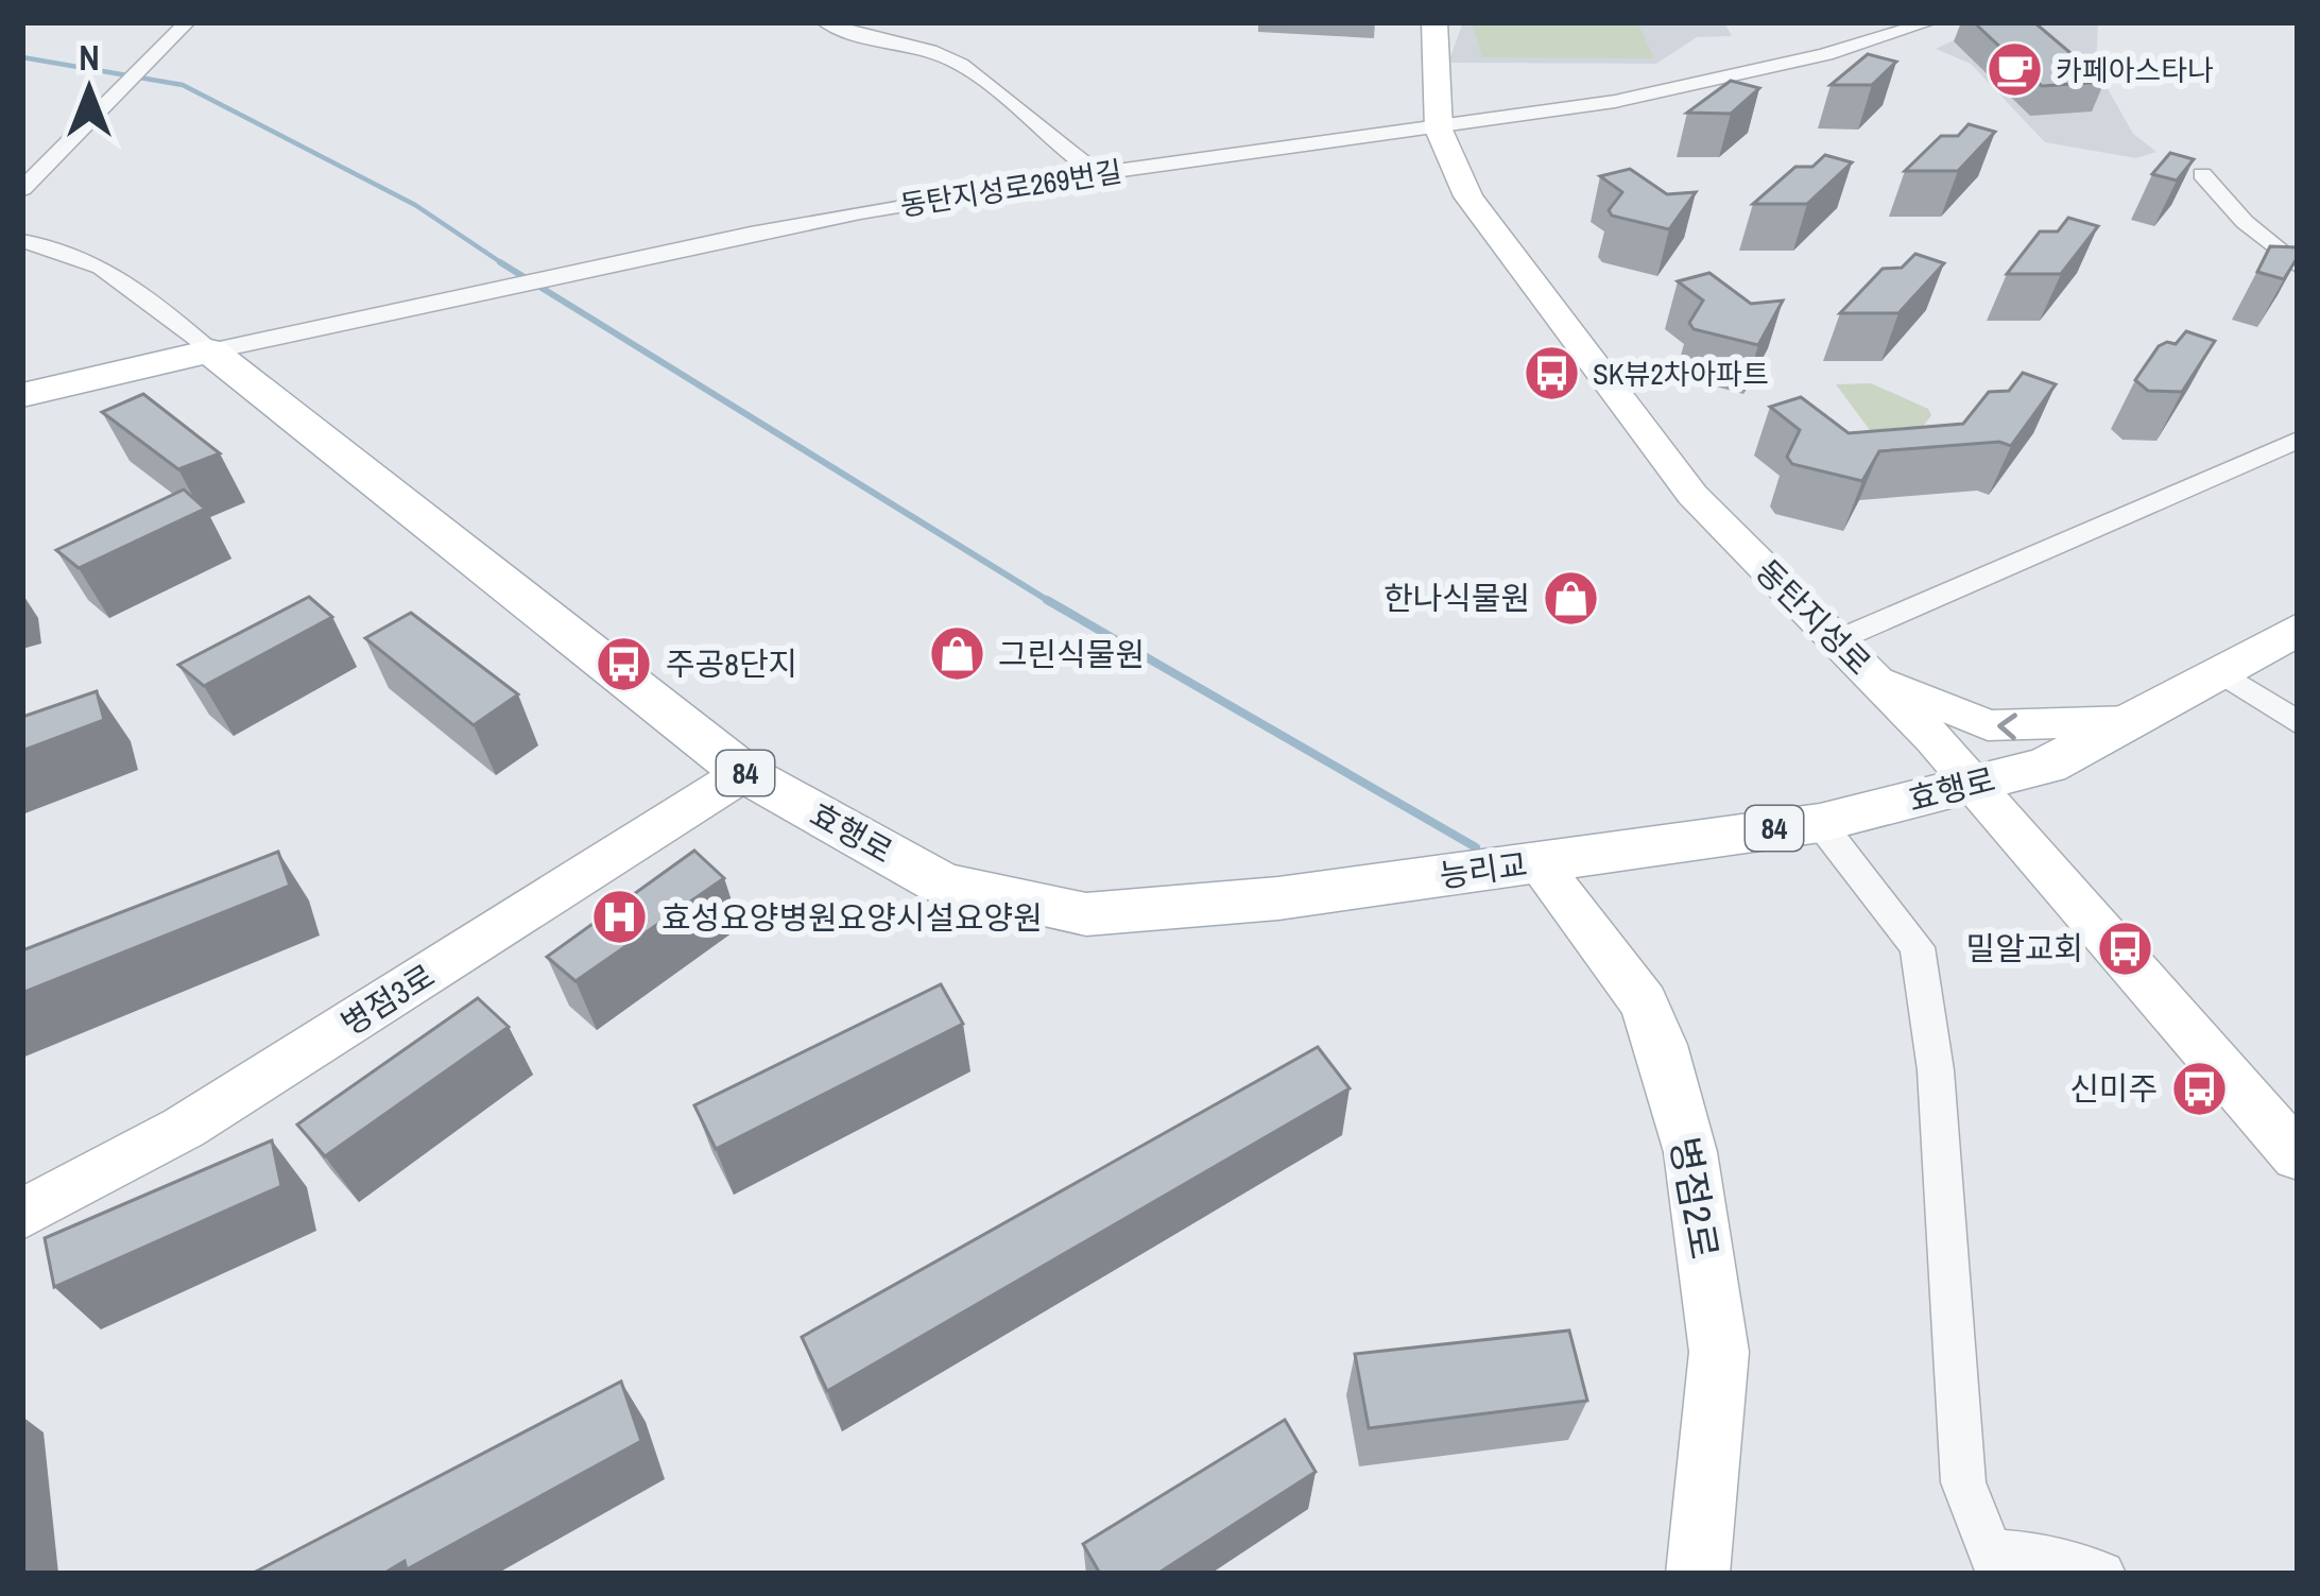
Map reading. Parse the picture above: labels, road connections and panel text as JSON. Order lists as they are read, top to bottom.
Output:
{
  "streets": {
    "main road": [
      "동탄지성로",
      "84",
      "효행로",
      "능리교",
      "병점3로",
      "병점2로"
    ],
    "street": ["동탄지성로269번길"]
  },
  "crossings": [
    ["동탄지성로269번길", "동탄지성로"],
    ["동탄지성로", "효행로"],
    ["효행로", "능리교"],
    ["효행로", "병점3로"],
    ["효행로", "병점2로"],
    ["능리교", "병점2로"]
  ],
  "places": {
    "cafe": ["카페아스타나"],
    "bus stop": [
      "SK뷰2차아파트",
      "주공8단지",
      "밀알교회",
      "신미주"
    ],
    "shop": ["한나식물원", "그린식물원"],
    "hospital": ["효성요양병원요양시설요양원"]
  },
  "north": "top"
}
